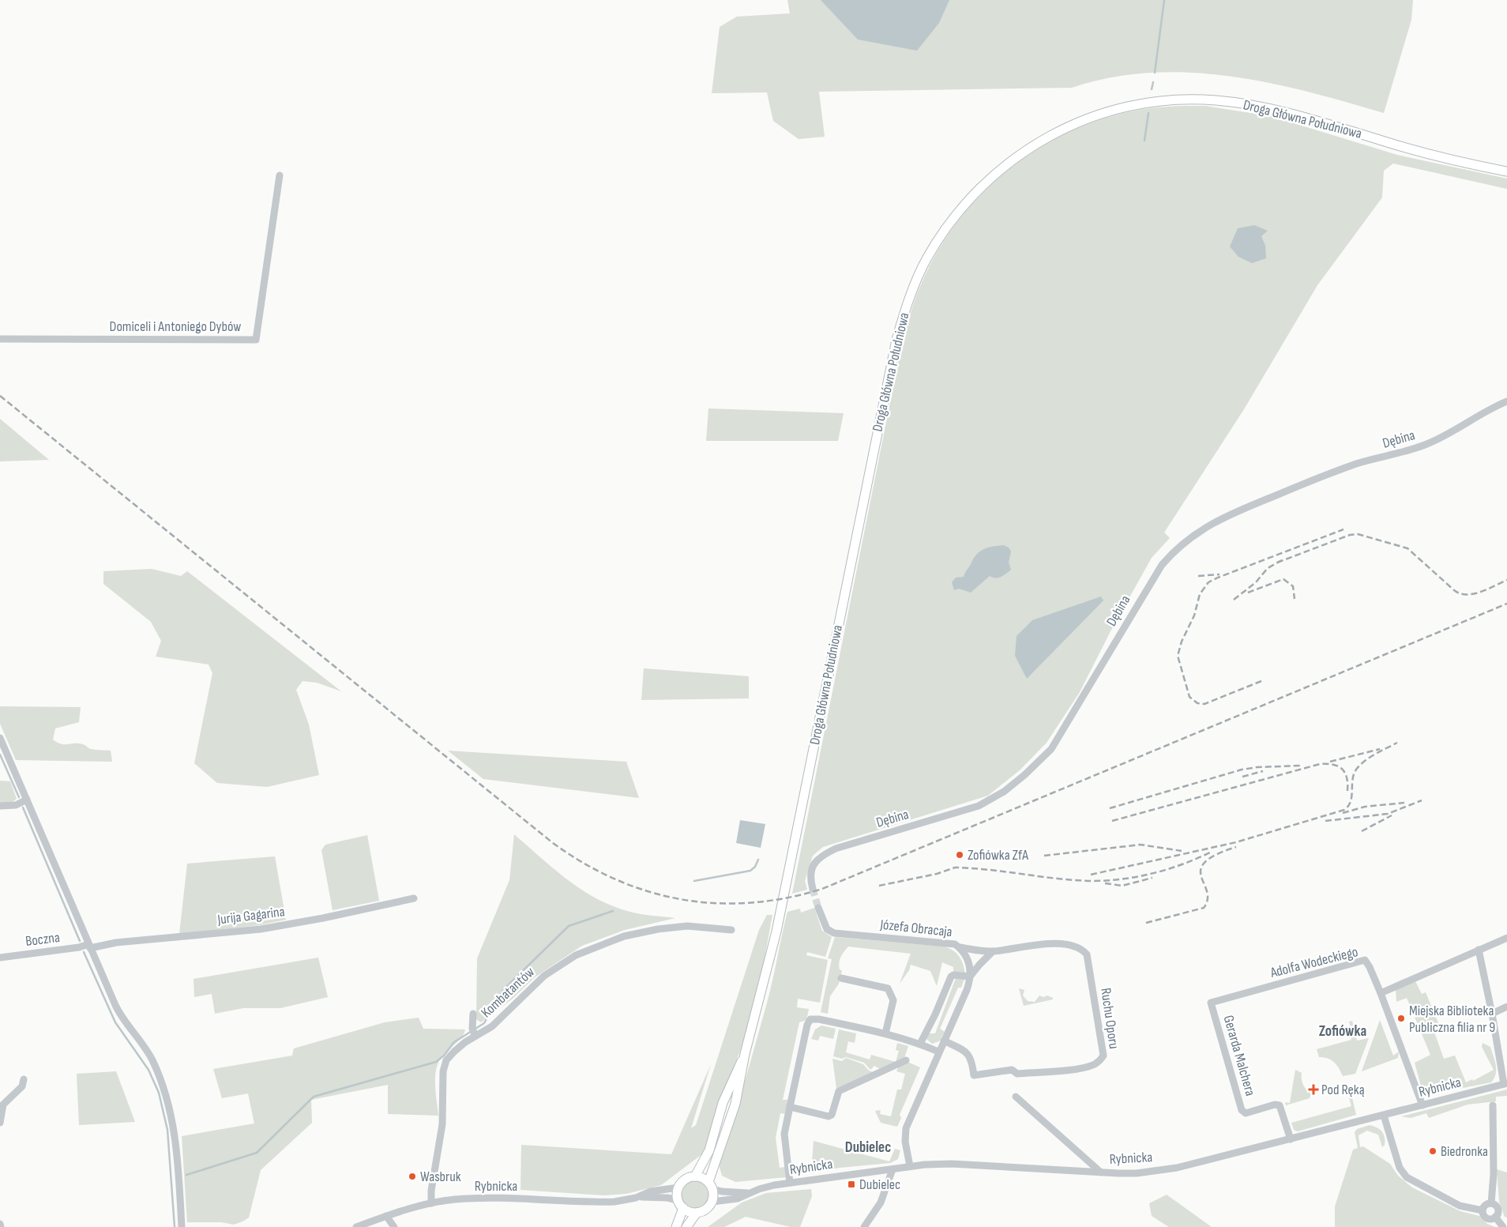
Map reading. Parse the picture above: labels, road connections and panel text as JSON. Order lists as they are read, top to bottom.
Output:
{
  "streets": {
    "main road": ["Droga Główna Południowa"],
    "street": [
      "Domiceli i Antoniego Dybów",
      "Dębina",
      "Jurija Gagarina",
      "Józefa Obracaja",
      "Boczna",
      "Adolfa Wodeckiego",
      "Kombatantów",
      "Ruchu Oporu",
      "Gerarda Malchera",
      "Rybnicka"
    ]
  },
  "crossings": [
    ["Droga Główna Południowa", "Rybnicka"],
    ["Jurija Gagarina", "Boczna"],
    ["Józefa Obracaja", "Ruchu Oporu"],
    ["Adolfa Wodeckiego", "Gerarda Malchera"],
    ["Adolfa Wodeckiego", "Rybnicka"],
    ["Kombatantów", "Rybnicka"],
    ["Gerarda Malchera", "Rybnicka"]
  ],
  "districts": ["Zofiówka", "Dubielec"],
  "places": {
    "other": [
      "Zofiówka ZfA",
      "Miejska Biblioteka Publiczna filia nr 9",
      "Biedronka",
      "Wasbruk"
    ],
    "health": ["Pod Ręką"],
    "transit": ["Dubielec"]
  }
}
